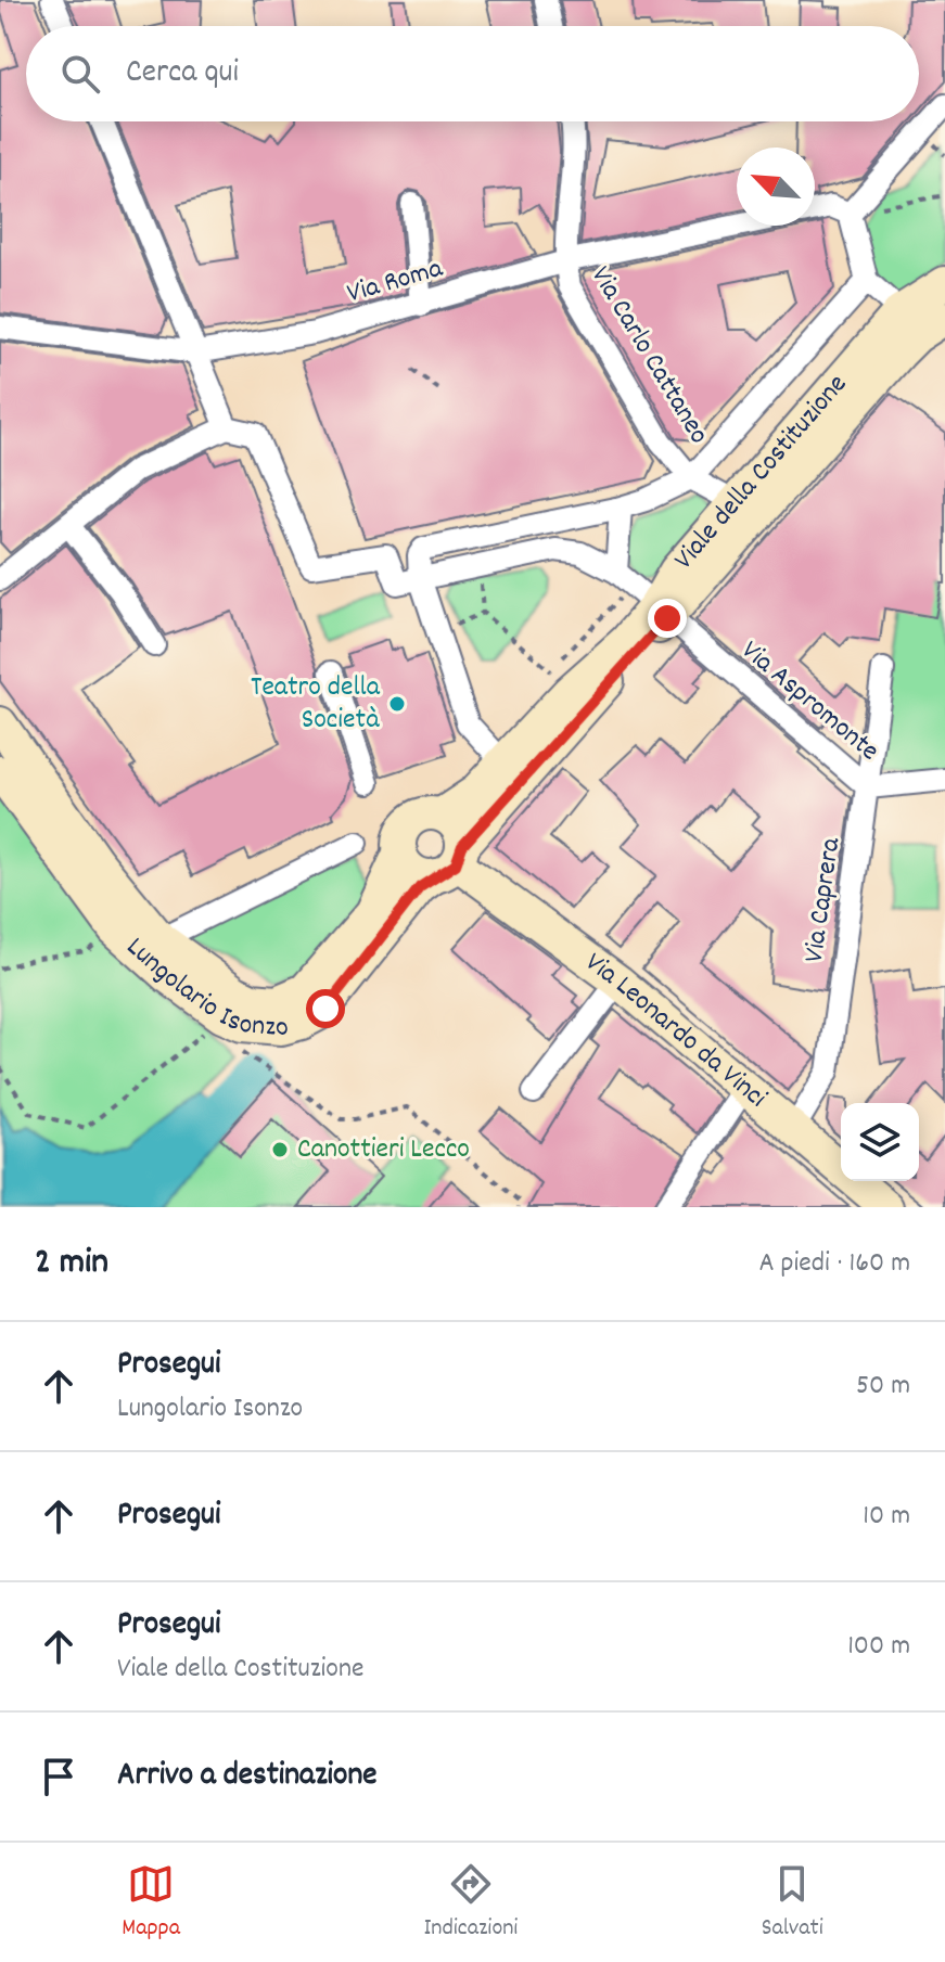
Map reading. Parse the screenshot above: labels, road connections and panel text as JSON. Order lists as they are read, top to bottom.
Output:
{
  "streets": {
    "main road": ["Viale della Costituzione", "Lungolario Isonzo", "Via Leonardo da Vinci"],
    "street": [
      "Via Roma",
      "Via Carlo Cattaneo",
      "Via Aspromonte",
      "Via Caprera"
    ]
  },
  "crossings": [
    ["Via Roma", "Via Carlo Cattaneo"],
    ["Via Carlo Cattaneo", "Viale della Costituzione"],
    ["Viale della Costituzione", "Via Aspromonte"],
    ["Viale della Costituzione", "Lungolario Isonzo"],
    ["Viale della Costituzione", "Via Leonardo da Vinci"],
    ["Via Aspromonte", "Via Caprera"],
    ["Via Caprera", "Via Leonardo da Vinci"],
    ["Lungolario Isonzo", "Via Leonardo da Vinci"]
  ],
  "places": ["Teatro della Società", "Canottieri Lecco"],
  "north": "top left",
  "page": {
    "search": "Cerca qui",
    "heading": ["2 min", "A piedi · 160 m"],
    "list": [
      ["Prosegui", "Lungolario Isonzo", "50 m"],
      ["Prosegui", "10 m"],
      ["Prosegui", "Viale della Costituzione", "100 m"],
      "Arrivo a destinazione"
    ],
    "nav": ["Mappa", "Indicazioni", "Salvati"]
  }
}
